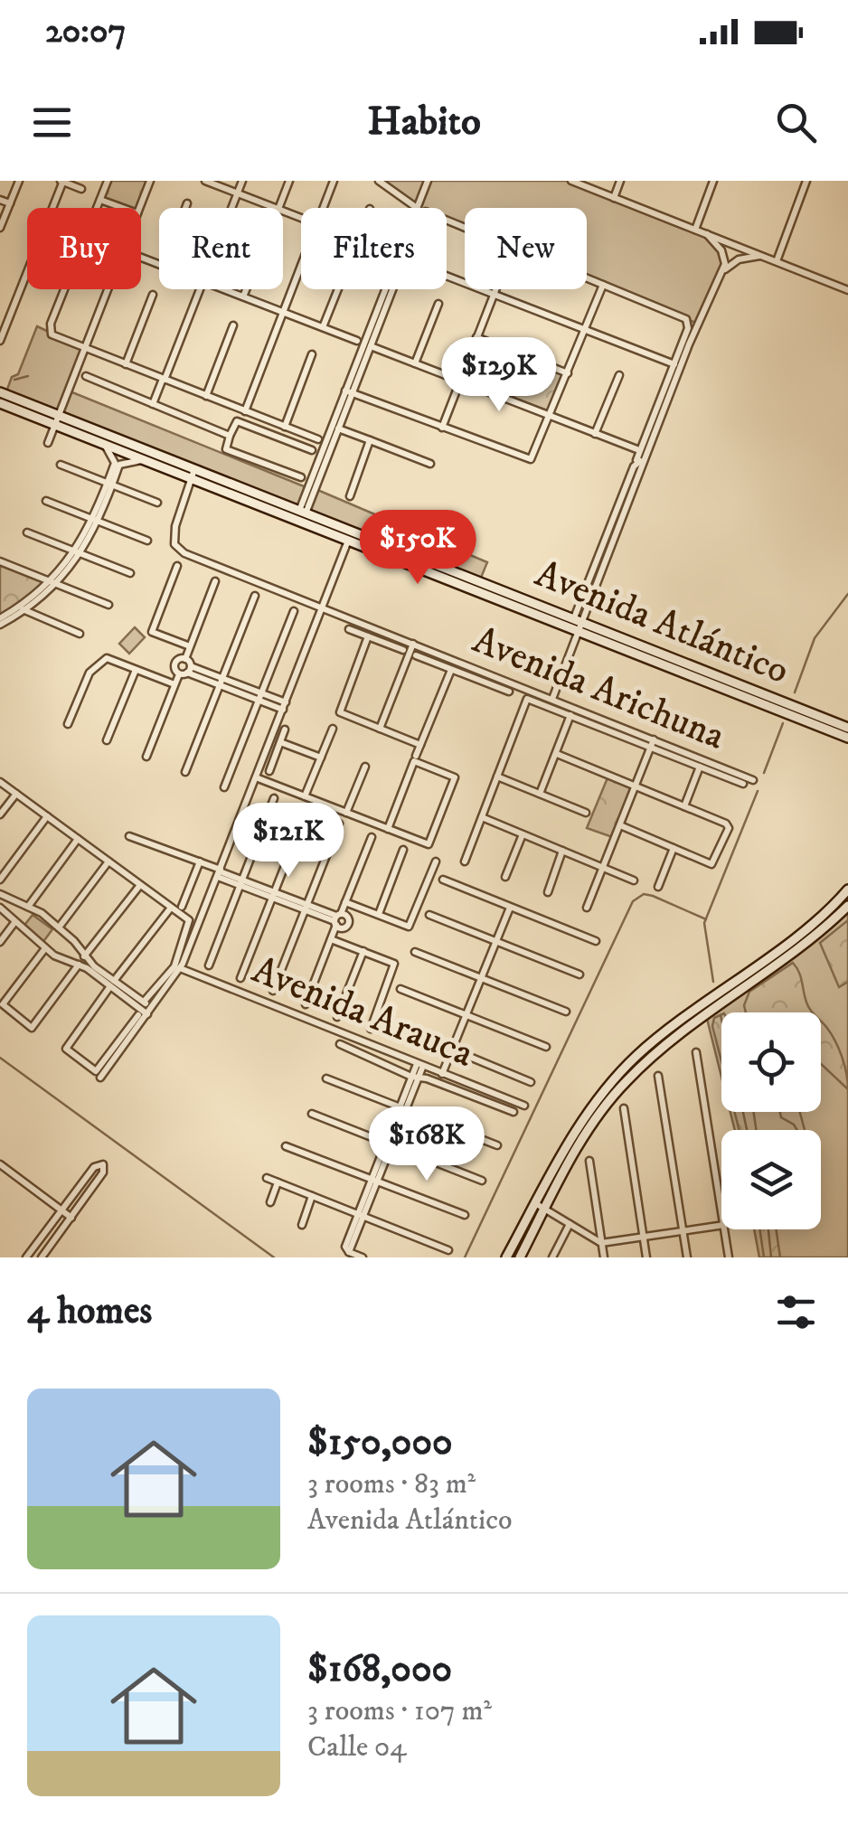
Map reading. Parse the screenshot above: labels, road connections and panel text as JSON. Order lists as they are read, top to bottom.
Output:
{
  "streets": {
    "main road": ["Avenida Atlántico"],
    "street": ["Avenida Arichuna", "Avenida Arauca"]
  },
  "crossings": [
    ["Avenida Atlántico", "Avenida Arichuna"]
  ],
  "page": {
    "status": "20:07",
    "header": "Habito",
    "chip": [
      "Buy",
      "Rent",
      "Filters",
      "New"
    ],
    "price": [
      "$129K",
      "$150K",
      "$121K",
      "$168K"
    ],
    "heading": "4 homes",
    "list": [
      {
        "name": "$150,000",
        "note": "3 rooms · 83 m² · Avenida Atlántico"
      },
      {
        "name": "$168,000",
        "note": "3 rooms · 107 m² · Calle 04"
      }
    ]
  }
}
